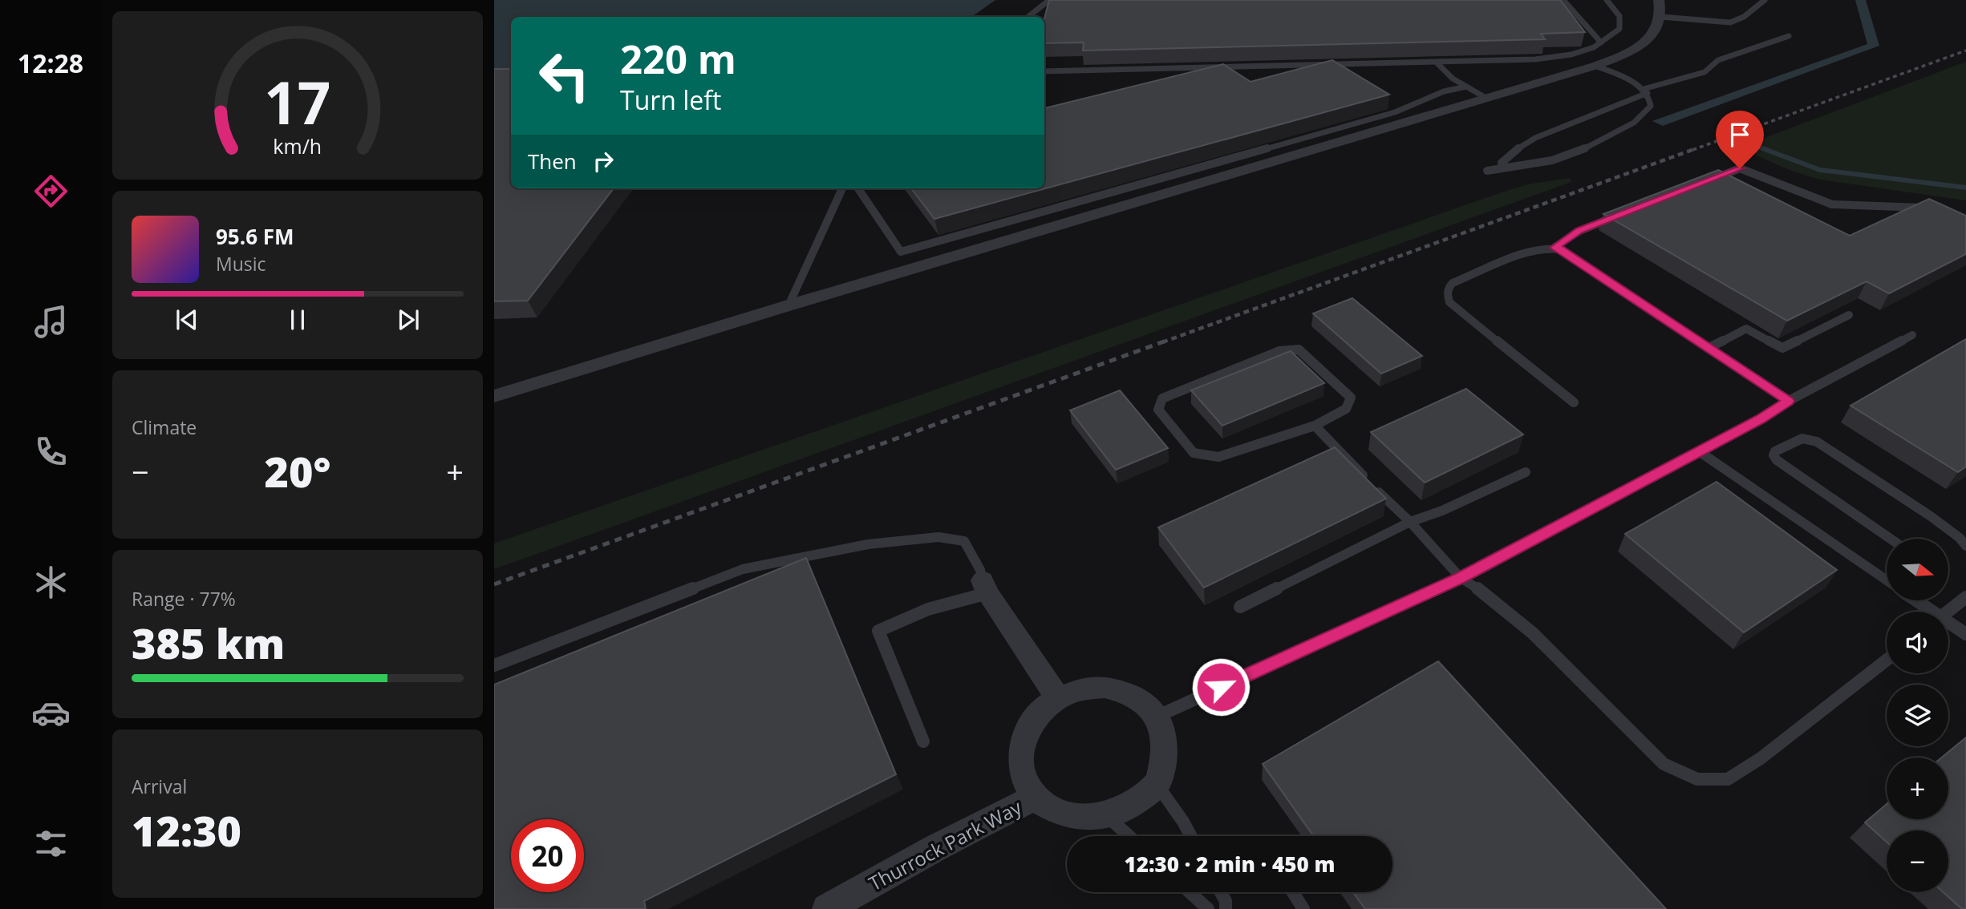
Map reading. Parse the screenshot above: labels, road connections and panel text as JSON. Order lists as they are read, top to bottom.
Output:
{
  "streets": {
    "street": ["Thurrock Park Way"]
  },
  "north": "right",
  "page": {
    "tabs": "12:28",
    "turn": ["220 m", "Turn left"],
    "then": "Then",
    "song": ["95.6 FM", "Music"],
    "tile": [
      "Climate",
      ["Range · 77%", "385 km"],
      ["Arrival", "12:30"]
    ],
    "heat": ["−", "20°", "+"],
    "map_buttons": ["+", "−"],
    "limit": "20",
    "trip": "12:30 · 2 min · 450 m",
    "gauge": ["17", "km/h"]
  }
}
